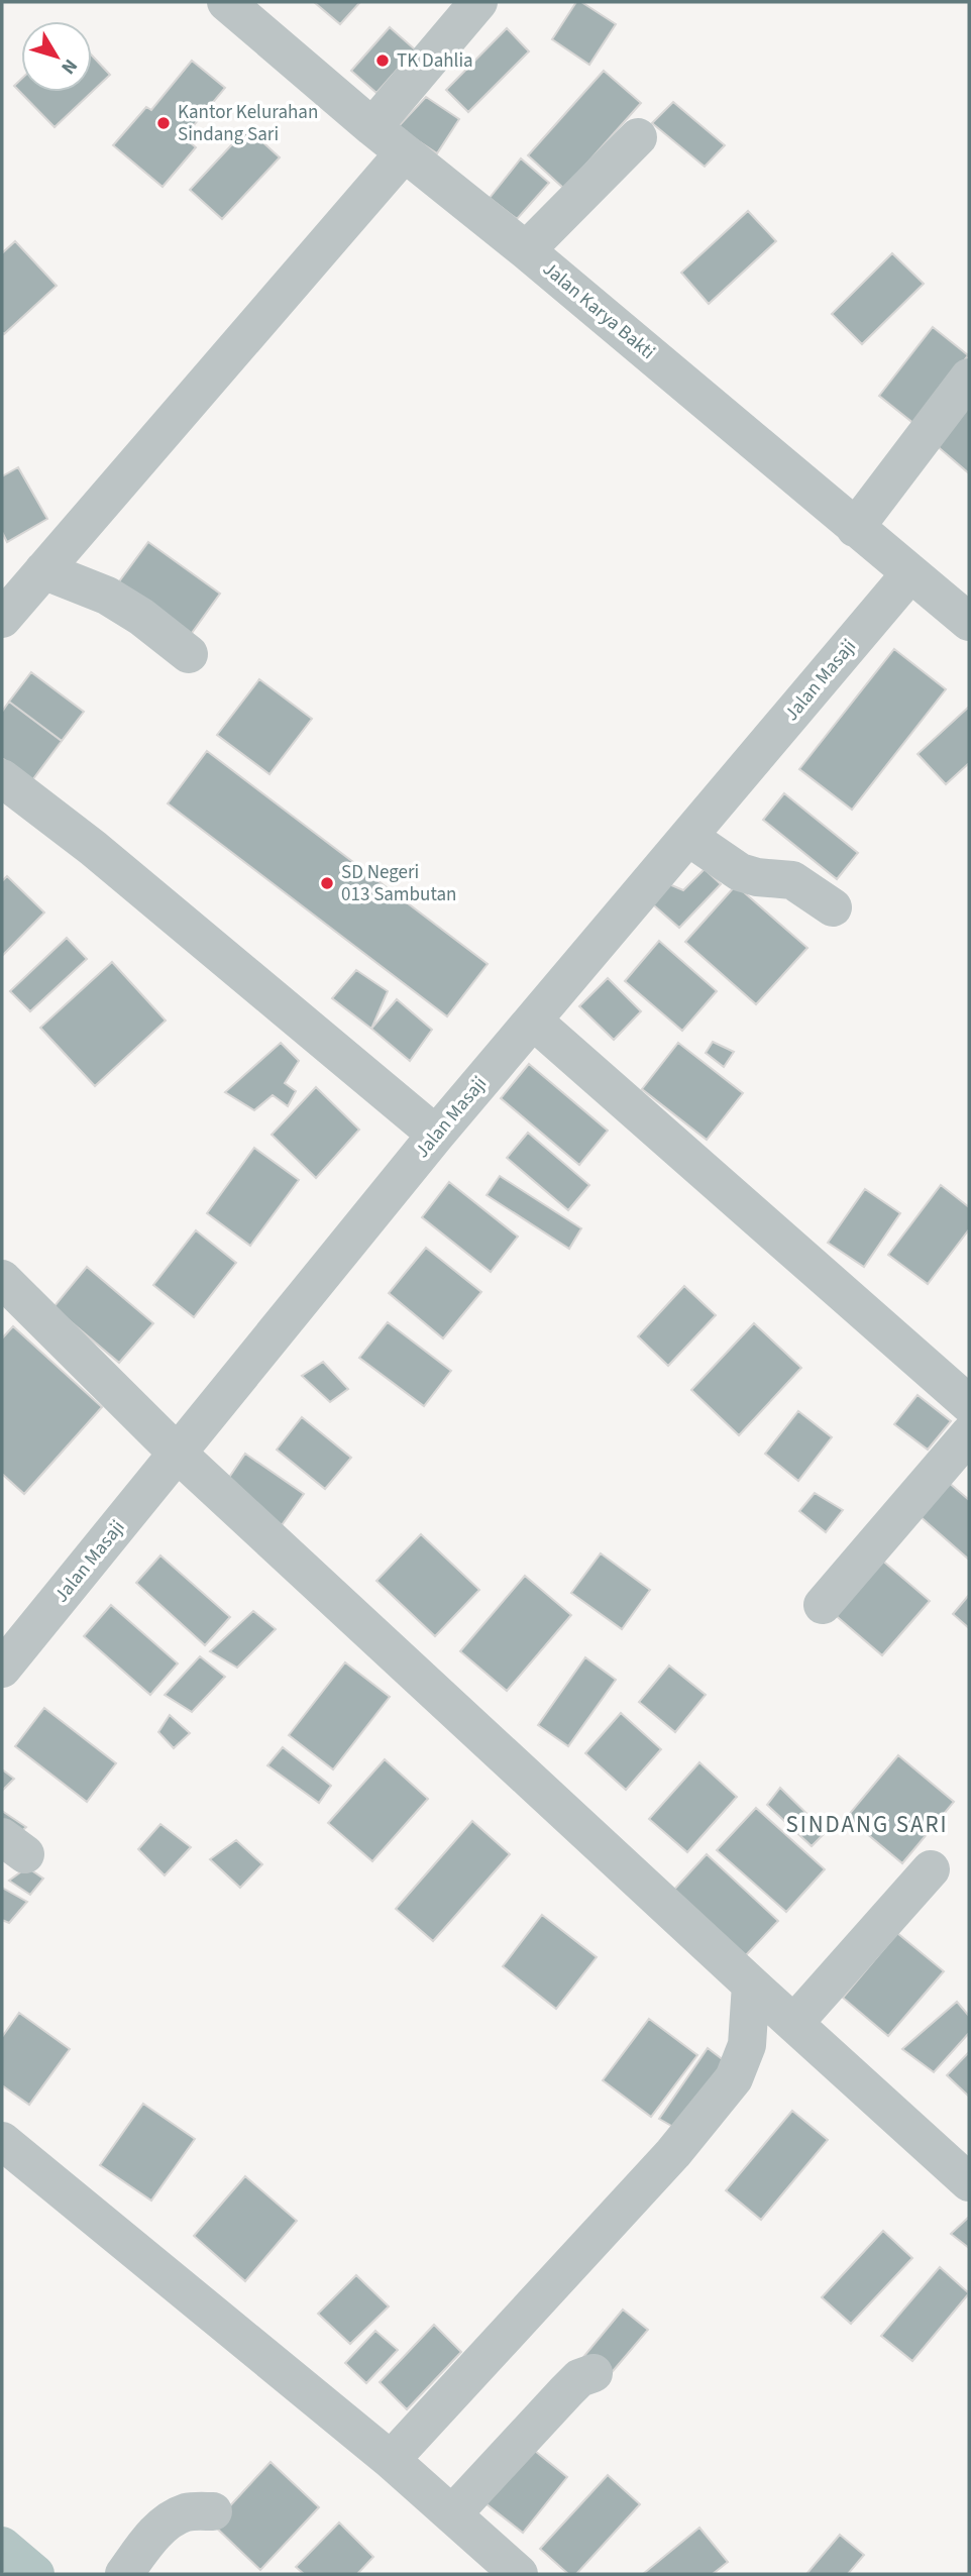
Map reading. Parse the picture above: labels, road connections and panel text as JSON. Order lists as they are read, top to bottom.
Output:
{
  "streets": {
    "street": ["Jalan Karya Bakti", "Jalan Masaji"]
  },
  "crossings": [
    ["Jalan Karya Bakti", "Jalan Masaji"]
  ],
  "districts": ["SINDANG SARI"],
  "places": ["TK Dahlia", "Kantor Kelurahan Sindang Sari", "SD Negeri 013 Sambutan"],
  "north": "bottom right"
}
